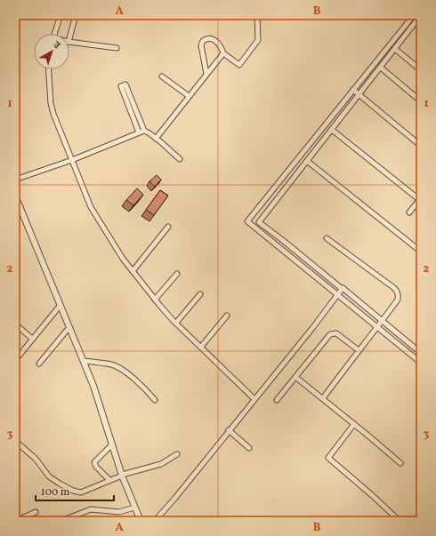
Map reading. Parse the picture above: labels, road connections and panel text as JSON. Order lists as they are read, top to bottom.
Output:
{
  "scale_bar": "100 m",
  "north": "top right",
  "grid": {
    "columns": ["A", "B"],
    "rows": ["1", "2", "3"]
  }
}
